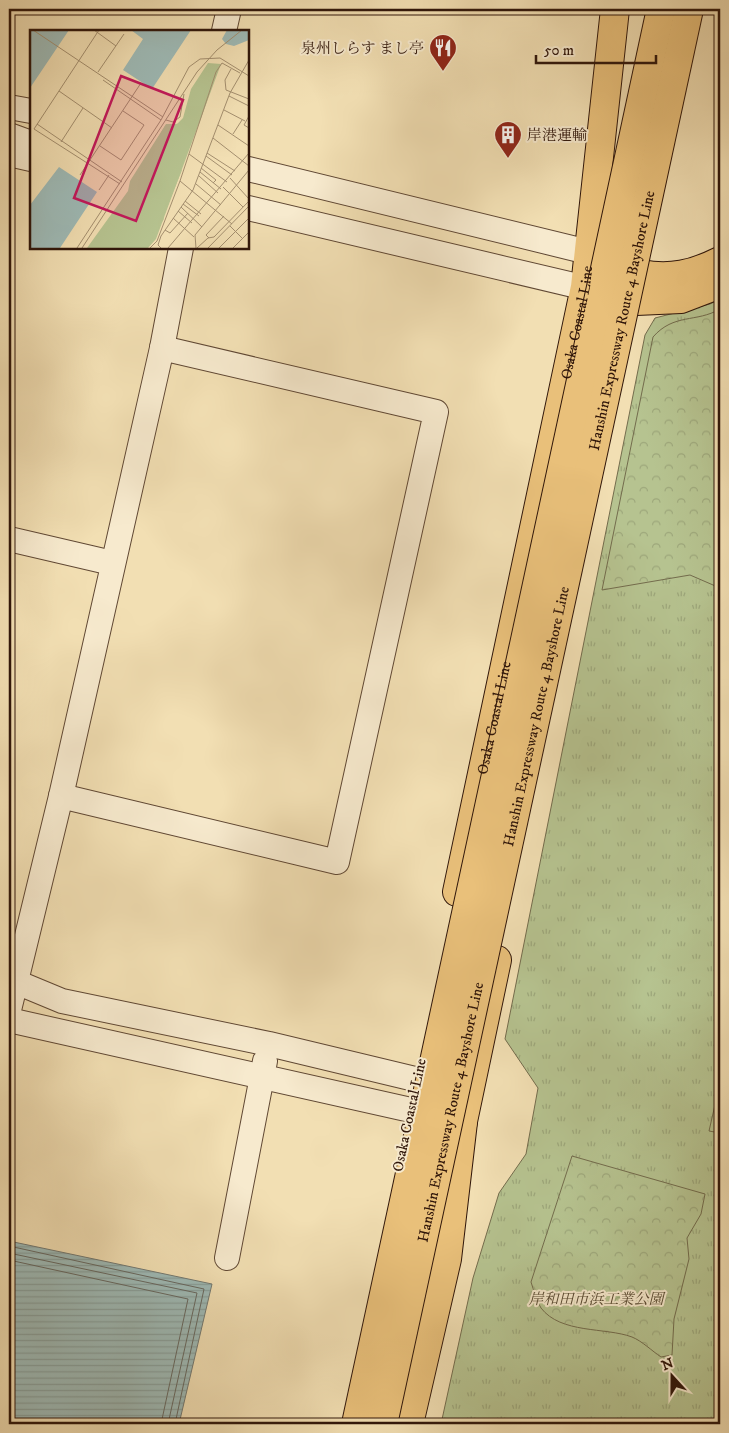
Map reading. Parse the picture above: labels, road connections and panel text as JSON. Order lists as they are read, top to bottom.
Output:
{
  "streets": {
    "main road": ["Hanshin Expressway Route 4 Bayshore Line", "Osaka Coastal Line"]
  },
  "parks": ["岸和田市浜工業公園"],
  "places": {
    "restaurant": ["泉州しらす まし亭"],
    "building": ["岸港運輸"]
  },
  "scale_bar": "50 m",
  "north": "top"
}
